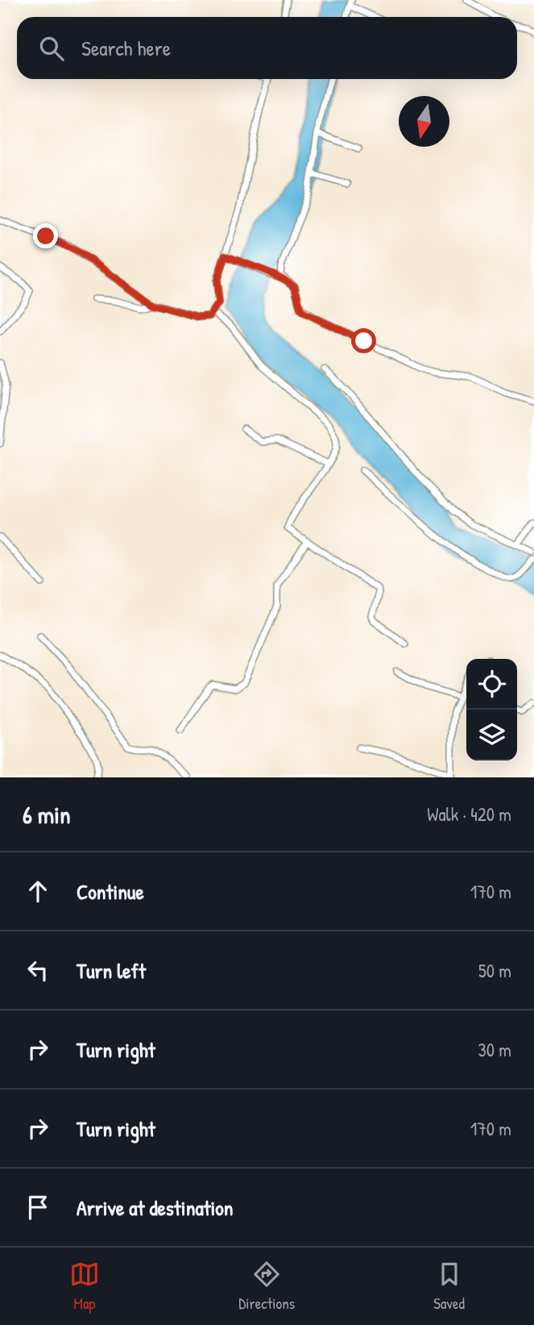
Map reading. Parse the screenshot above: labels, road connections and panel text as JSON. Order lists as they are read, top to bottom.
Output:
{
  "north": "bottom",
  "page": {
    "search": "Search here",
    "heading": ["6 min", "Walk · 420 m"],
    "list": [
      ["Continue", "170 m"],
      ["Turn left", "50 m"],
      ["Turn right", "30 m"],
      ["Turn right", "170 m"],
      "Arrive at destination"
    ],
    "nav": ["Map", "Directions", "Saved"]
  }
}
